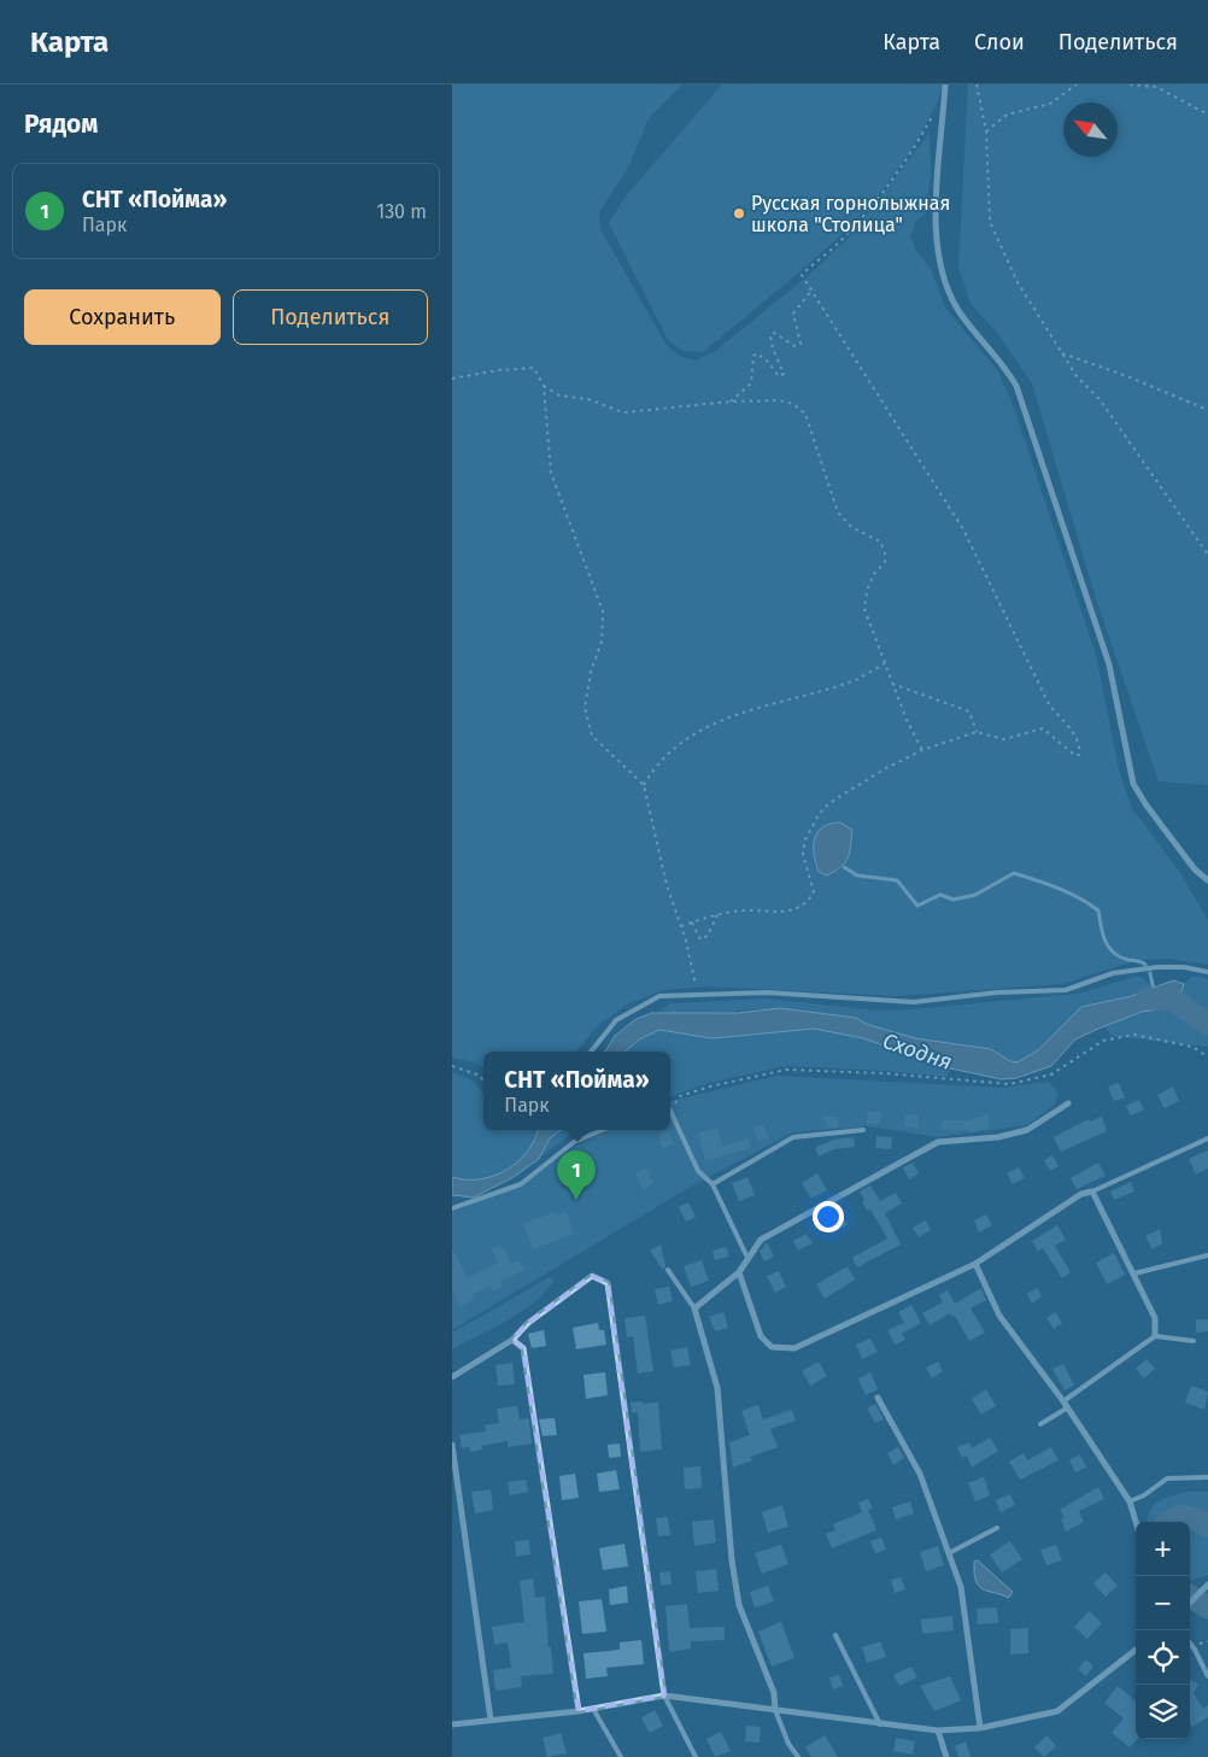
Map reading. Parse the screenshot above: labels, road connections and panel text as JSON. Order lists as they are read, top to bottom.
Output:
{
  "water": ["Сходня"],
  "places": ["Русская горнолыжная школа \"Столица\""],
  "north": "top left",
  "page": {
    "header": "Карта",
    "nav": ["Карта", "Слои", "Поделиться"],
    "heading": "Рядом",
    "list": [
      {
        "mark": "1",
        "name": "СНТ «Пойма»",
        "note": "Парк",
        "value": "130 m"
      }
    ],
    "buttons": ["Сохранить", "Поделиться"],
    "popup": ["СНТ «Пойма»", "Парк"],
    "pins": "1",
    "map_buttons": ["+", "−"]
  }
}
